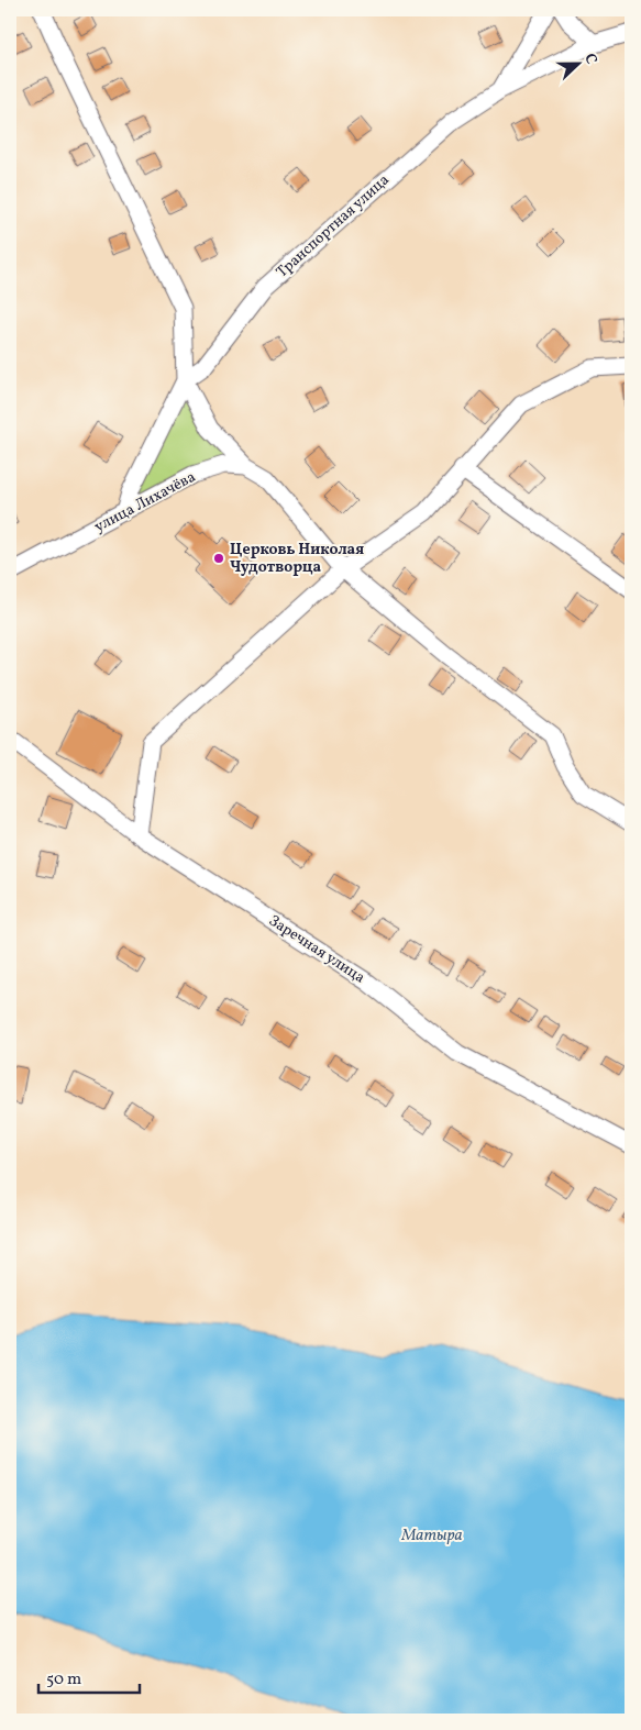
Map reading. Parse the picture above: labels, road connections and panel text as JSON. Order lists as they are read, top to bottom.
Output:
{
  "streets": {
    "street": ["Транспортная улица", "улица Лихачёва", "Заречная улица"]
  },
  "crossings": [
    ["Транспортная улица", "улица Лихачёва"]
  ],
  "water": ["Матыра"],
  "places": ["Церковь Николая Чудотворца"],
  "scale_bar": "50 m",
  "north": "right"
}
